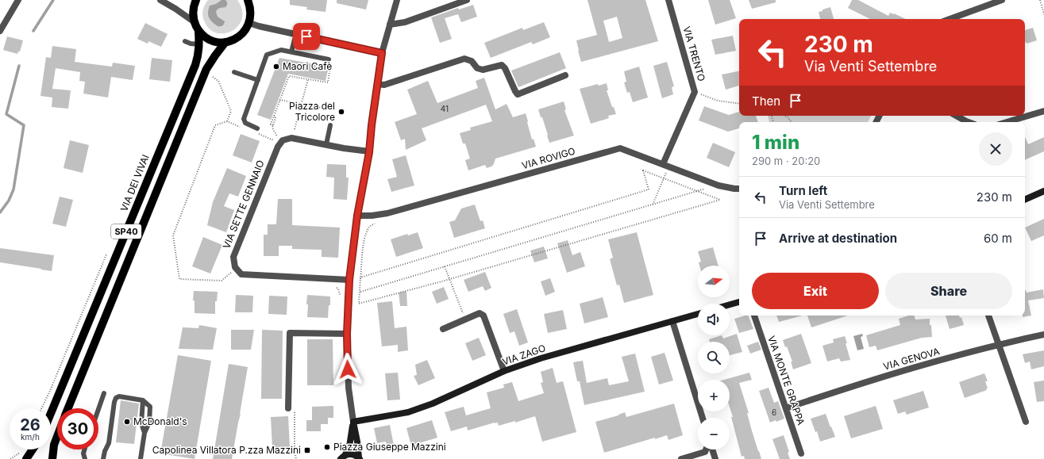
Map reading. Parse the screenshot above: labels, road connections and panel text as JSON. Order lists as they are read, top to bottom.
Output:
{
  "streets": {
    "main road": ["VIA DEI VIVAI", "SP40"],
    "street": [
      "VIA TRENTO",
      "VIA ROVIGO",
      "VIA SETTE GENNAIO",
      "VIA ZAGO",
      "VIA GENOVA",
      "VIA MONTE GRAPPA"
    ]
  },
  "crossings": [
    ["VIA TRENTO", "VIA ROVIGO"],
    ["VIA DEI VIVAI", "SP40"],
    ["VIA GENOVA", "VIA MONTE GRAPPA"]
  ],
  "places": {
    "other": [
      "Maori Cafè",
      "Piazza del Tricolore",
      "McDonald's",
      "Piazza Giuseppe Mazzini"
    ],
    "transit": ["Capolinea Villatora P.zza Mazzini"]
  },
  "house_numbers": ["41", "6"],
  "north": "right",
  "page": {
    "turn": ["230 m", "Via Venti Settembre"],
    "then": "Then",
    "heading": ["1 min", "290 m · 20:20"],
    "list": [
      {
        "name": "Turn left",
        "note": "Via Venti Settembre",
        "value": "230 m"
      },
      {
        "name": "Arrive at destination",
        "value": "60 m"
      }
    ],
    "map_buttons": ["+", "−"],
    "buttons": ["Exit", "Share"],
    "speed": "26 km/h",
    "limit": "30"
  }
}
